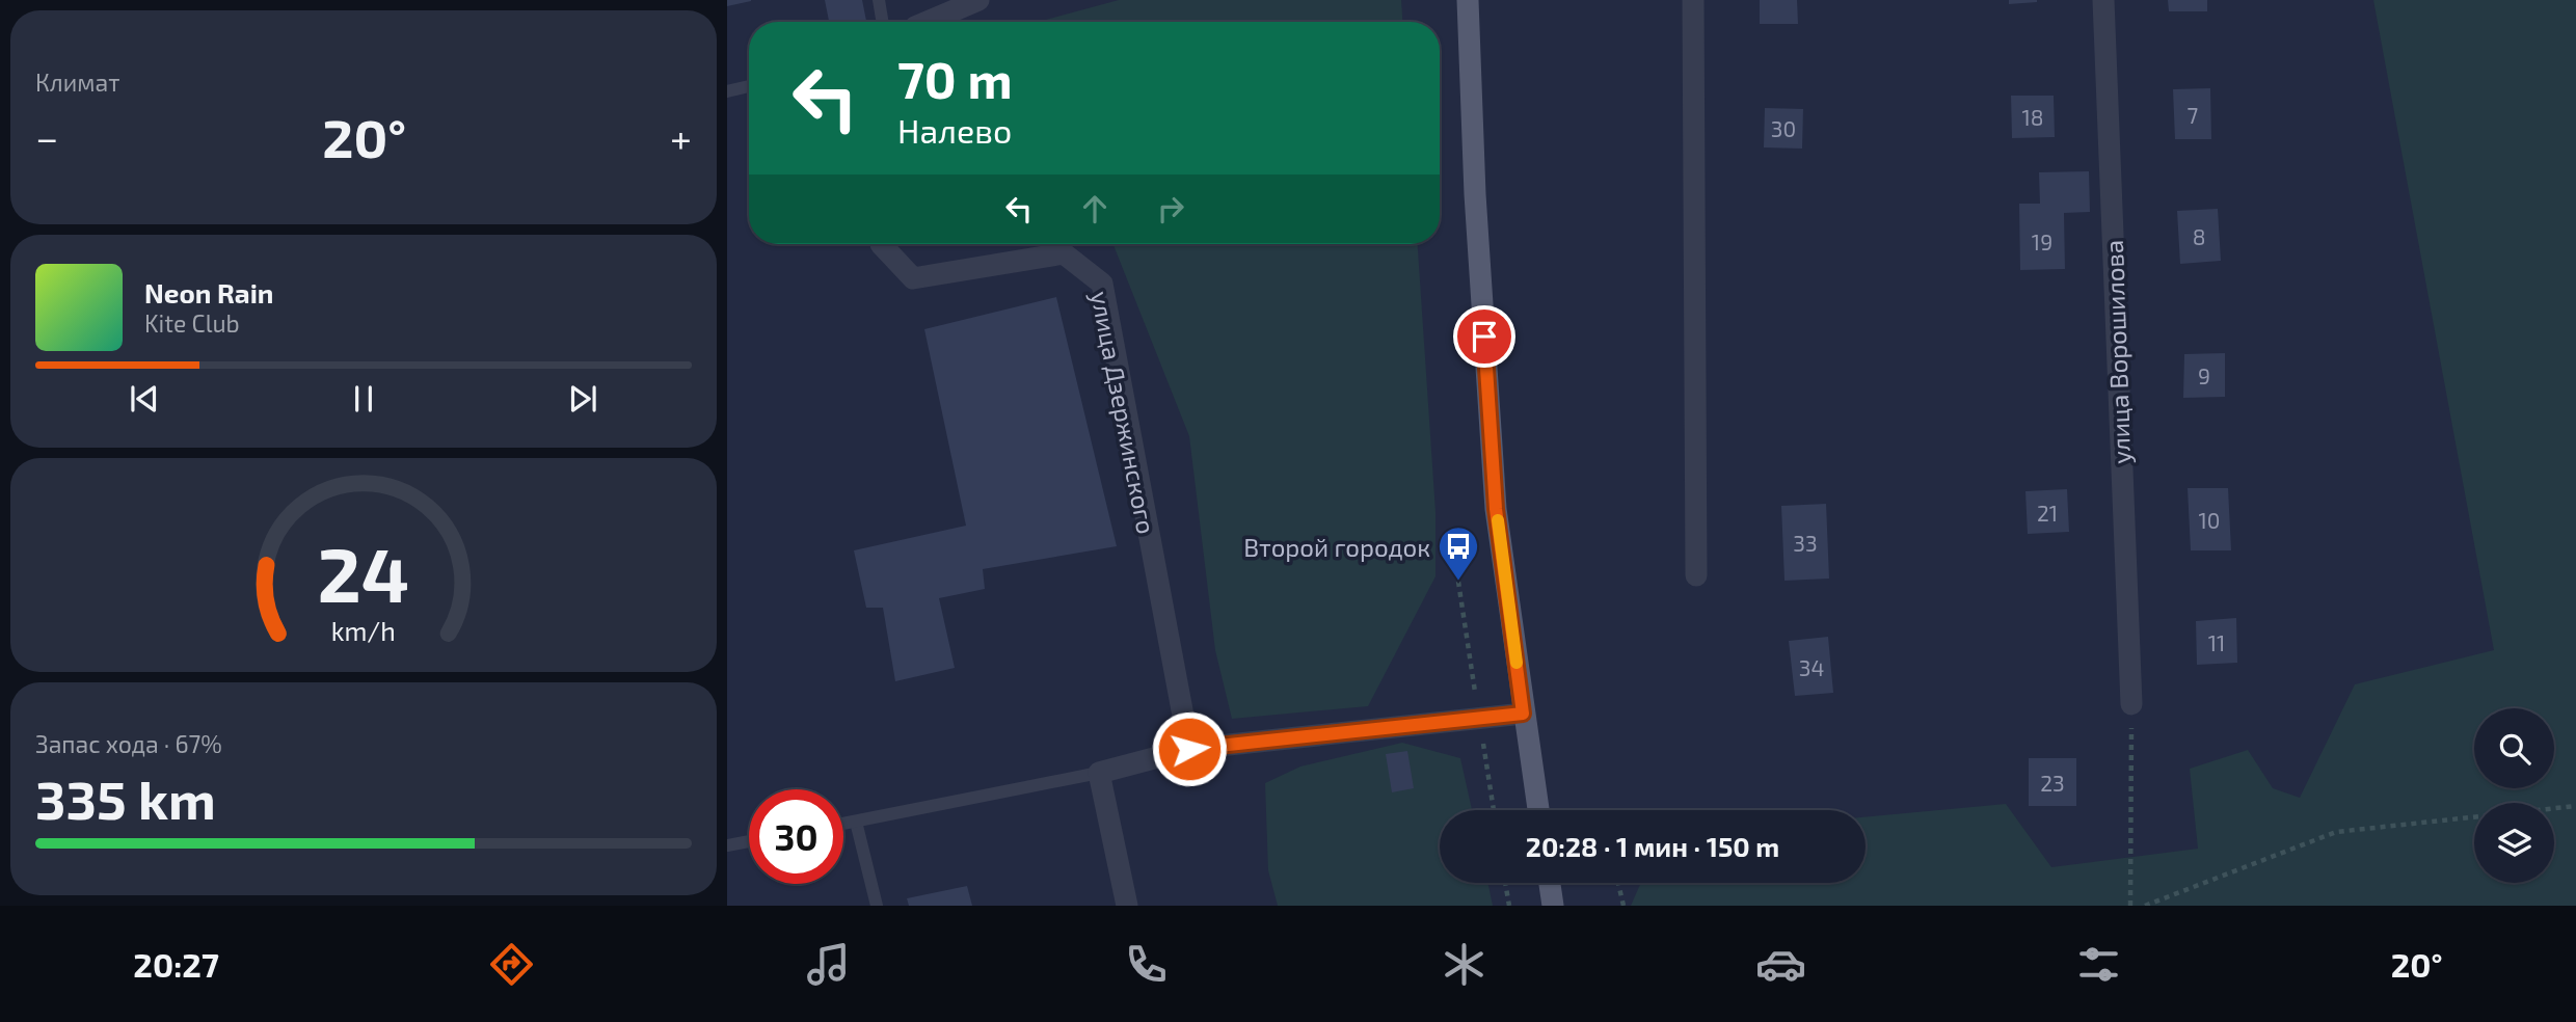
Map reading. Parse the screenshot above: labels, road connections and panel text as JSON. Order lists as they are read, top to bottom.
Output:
{
  "streets": {
    "street": ["улица Ворошилова", "улица Дзержинского"]
  },
  "places": {
    "bus stop": ["Второй городок"]
  },
  "house_numbers": [
    "7",
    "18",
    "30",
    "8",
    "19",
    "9",
    "21",
    "10",
    "33",
    "11",
    "34",
    "23"
  ],
  "page": {
    "tile": [
      "Климат",
      ["Запас хода · 67%", "335 km"]
    ],
    "turn": ["70 m", "Налево"],
    "heat": ["−", "20°", "+"],
    "song": ["Neon Rain", "Kite Club"],
    "limit": "30",
    "trip": "20:28 · 1 мин · 150 m",
    "tabs": ["20:27", "20°"],
    "gauge": ["24", "km/h"]
  }
}
